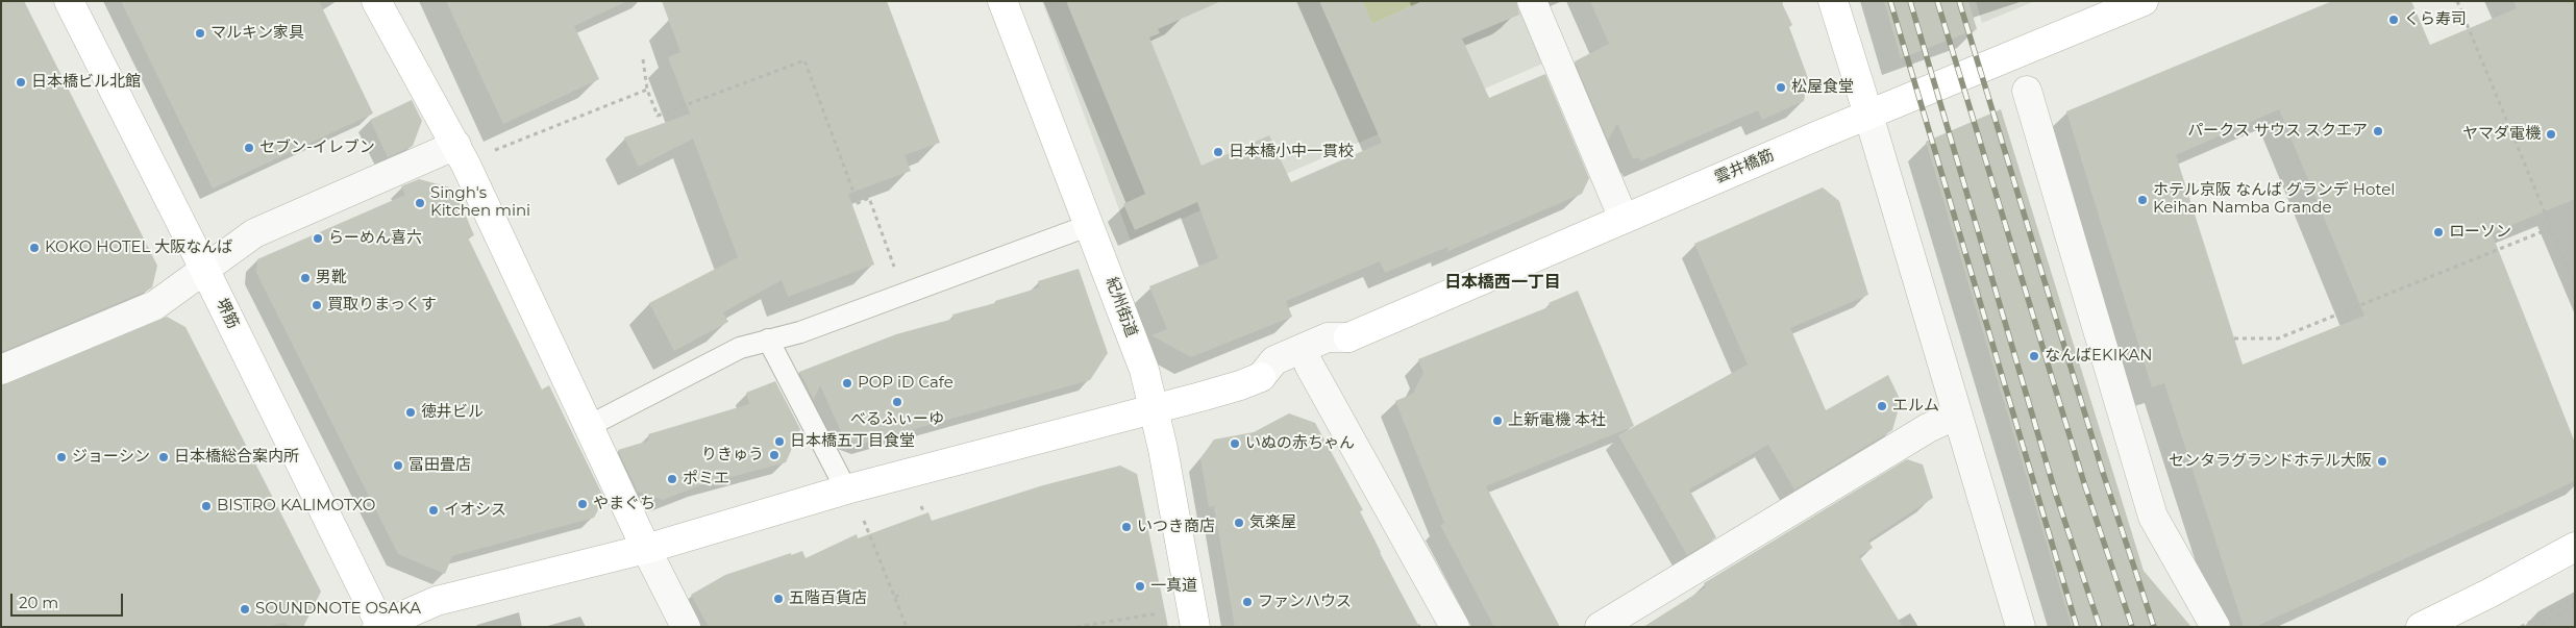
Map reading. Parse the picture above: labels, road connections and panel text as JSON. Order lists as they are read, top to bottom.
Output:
{
  "streets": {
    "street": ["雲井橋筋", "紀州街道", "堺筋"]
  },
  "districts": ["日本橋西一丁目"],
  "places": [
    "くら寿司",
    "マルキン家具",
    "日本橋ビル北館",
    "松屋食堂",
    "パークス サウス スクエア",
    "ヤマダ電機",
    "セブン-イレブン",
    "日本橋小中一貫校",
    "ホテル京阪 なんば グランデ Hotel Keihan Namba Grande",
    "Singh's Kitchen mini",
    "ローソン",
    "らーめん喜六",
    "KOKO HOTEL 大阪なんば",
    "男靴",
    "買取りまっくす",
    "なんばEKIKAN",
    "POP iD Cafe",
    "べるふぃーゆ",
    "エルム",
    "徳井ビル",
    "上新電機 本社",
    "日本橋五丁目食堂",
    "いぬの赤ちゃん",
    "りきゅう",
    "ジョーシン",
    "日本橋総合案内所",
    "センタラグランドホテル大阪",
    "冨田畳店",
    "ポミエ",
    "やまぐち",
    "BISTRO KALIMOTXO",
    "イオシス",
    "気楽屋",
    "いつき商店",
    "一真道",
    "五階百貨店",
    "ファンハウス",
    "SOUNDNOTE OSAKA"
  ],
  "scale_bar": "20 m"
}
